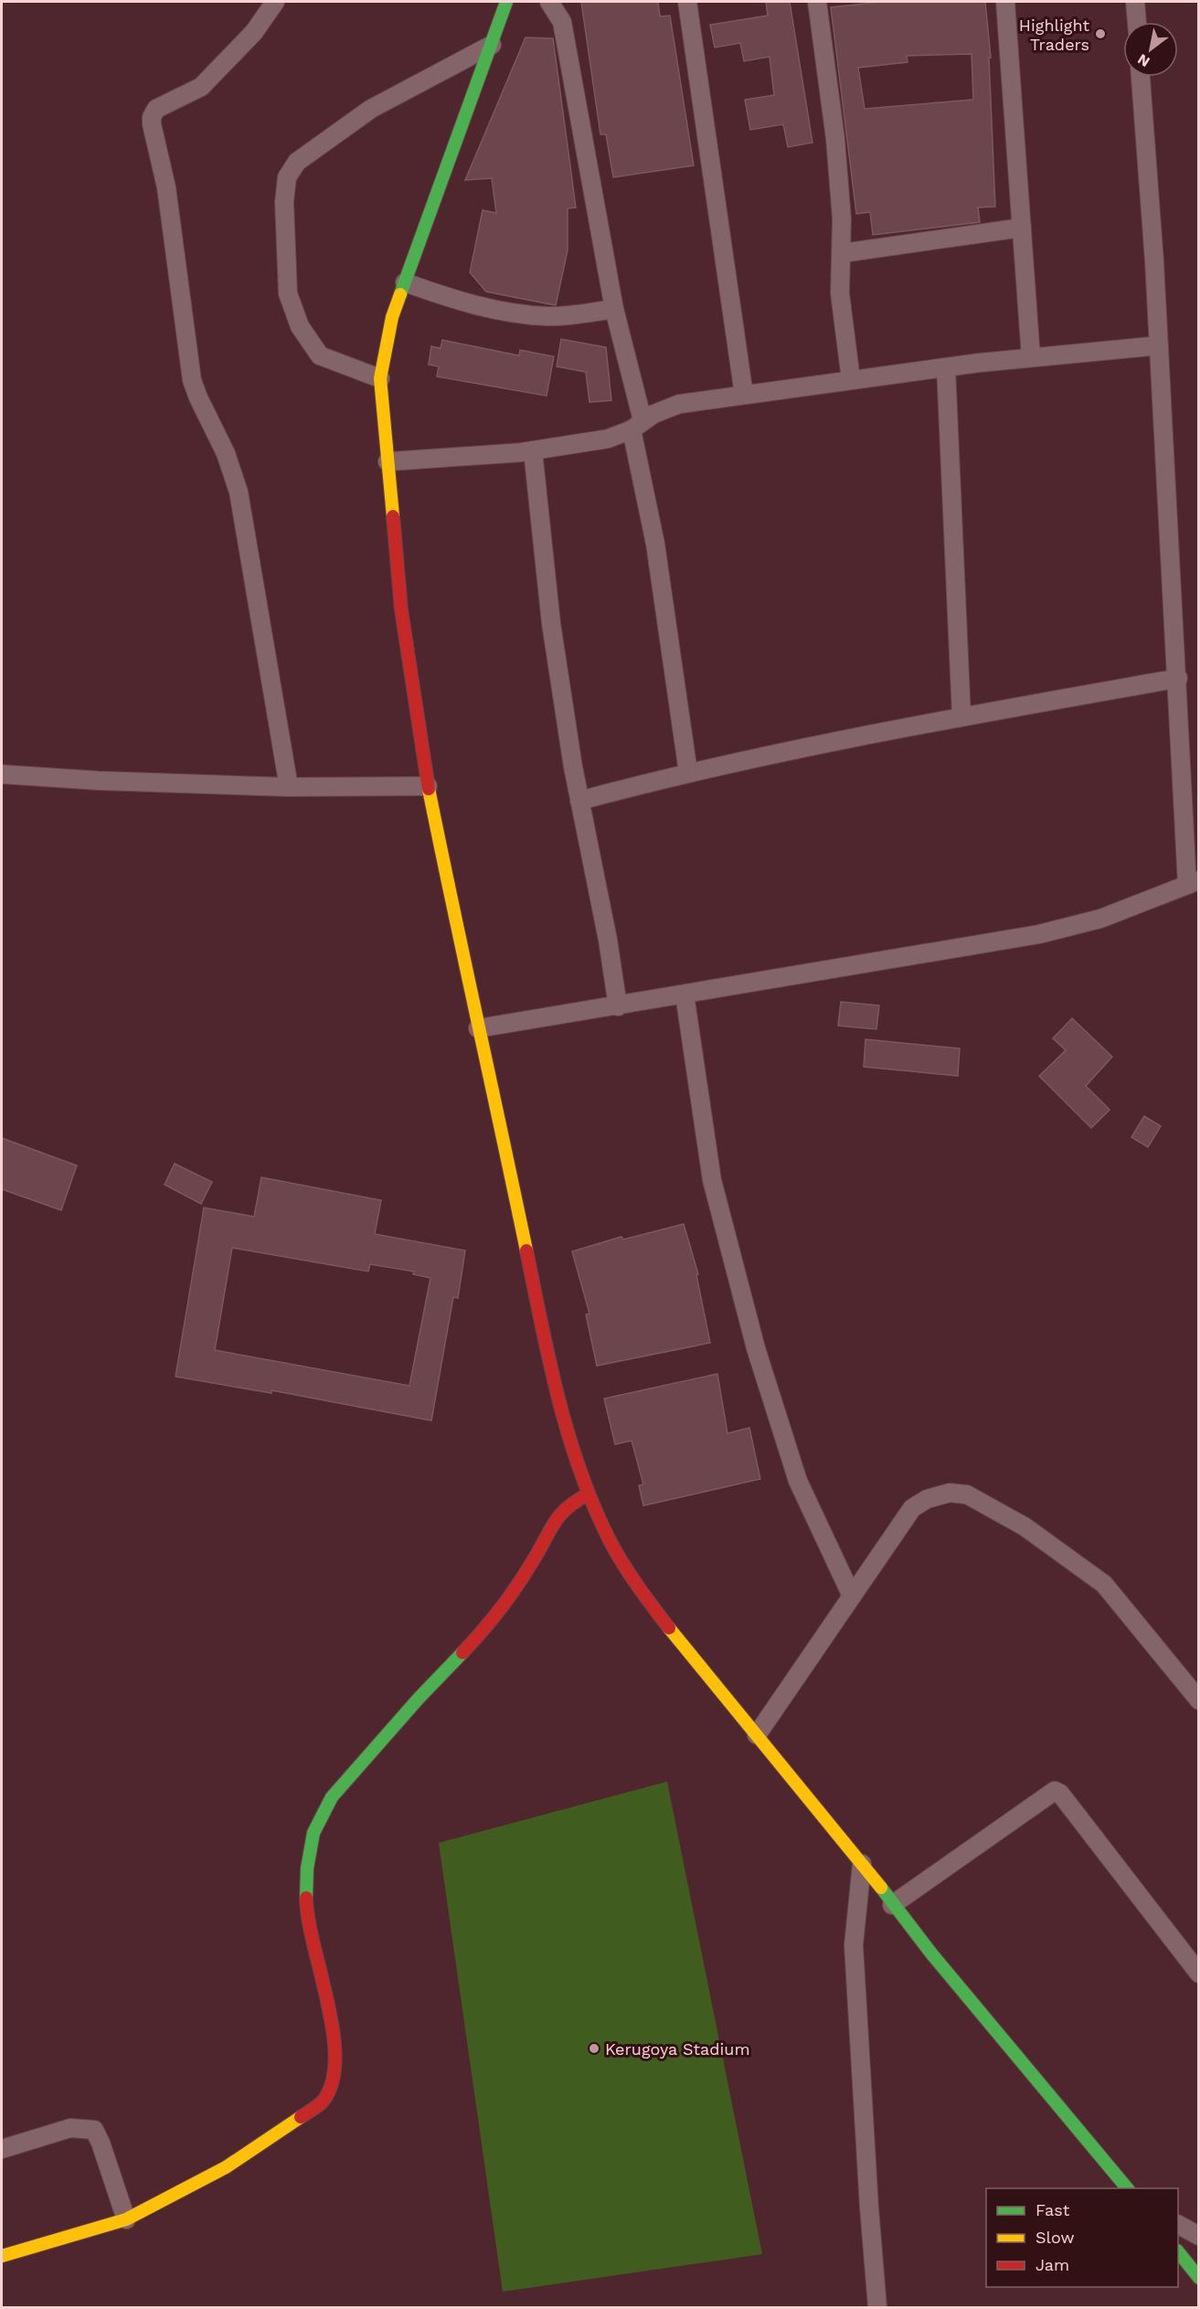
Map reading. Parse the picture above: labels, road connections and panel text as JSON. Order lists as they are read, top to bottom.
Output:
{
  "places": ["Highlight Traders", "Kerugoya Stadium"],
  "legend": ["Fast", "Slow", "Jam"],
  "north": "bottom left"
}
